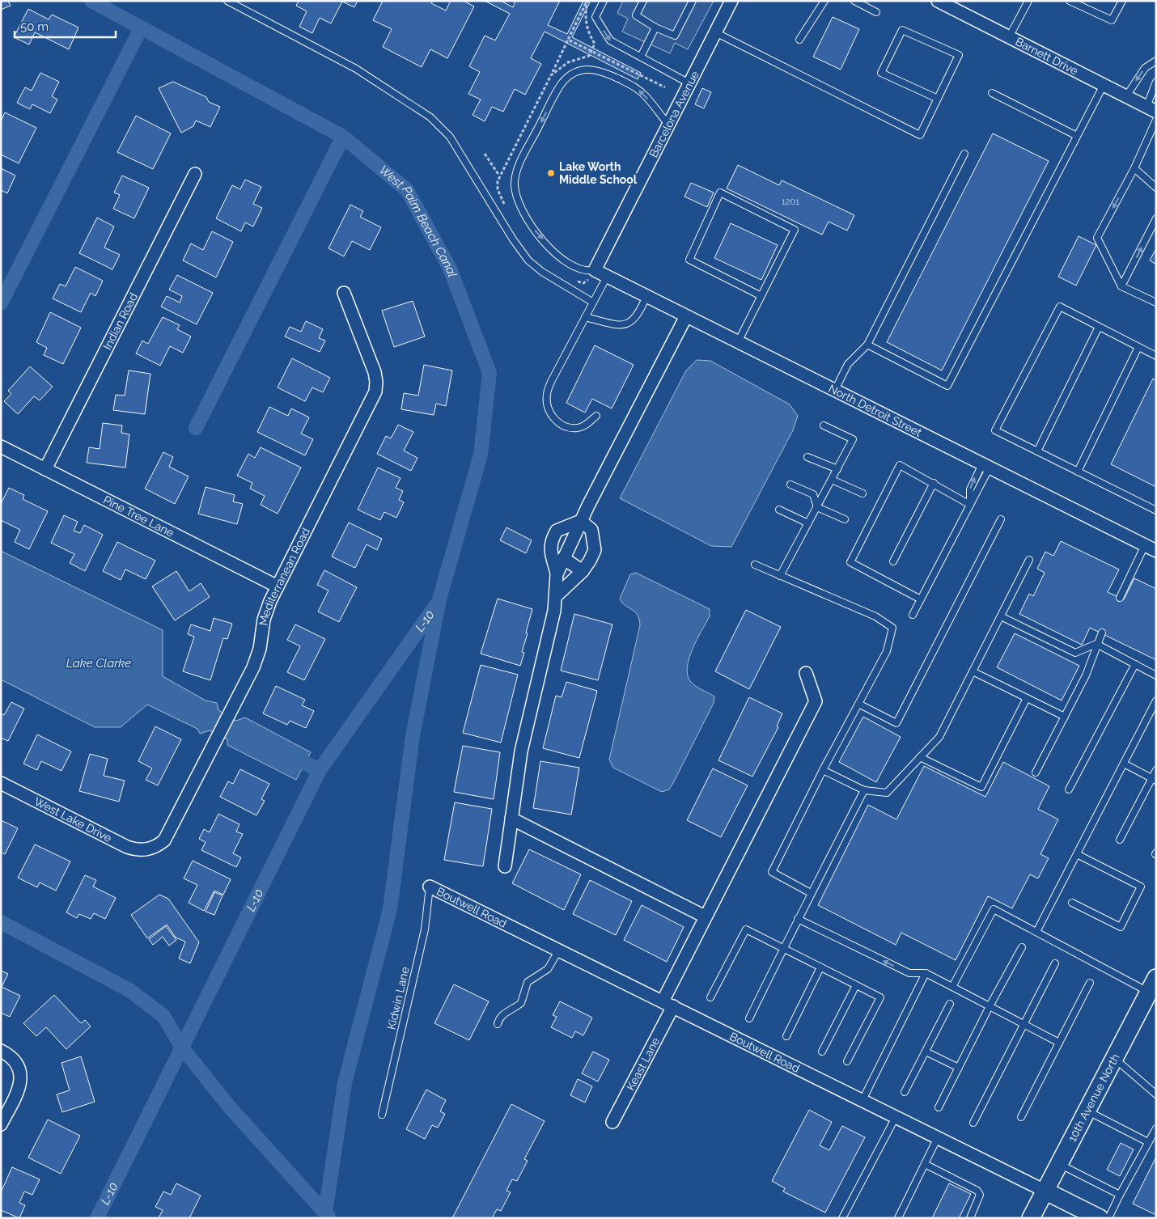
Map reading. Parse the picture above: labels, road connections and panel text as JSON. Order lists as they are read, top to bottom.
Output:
{
  "streets": {
    "street": [
      "Barnett Drive",
      "Barcelona Avenue",
      "Indian Road",
      "North Detroit Street",
      "Pine Tree Lane",
      "Mediterranean Road",
      "West Lake Drive",
      "Boutwell Road",
      "Keast Lane",
      "10th Avenue North"
    ],
    "lane": ["Kidwin Lane"]
  },
  "crossings": [
    ["Barcelona Avenue", "North Detroit Street"],
    ["Indian Road", "Pine Tree Lane"],
    ["Pine Tree Lane", "Mediterranean Road"],
    ["Mediterranean Road", "West Lake Drive"],
    ["Boutwell Road", "Kidwin Lane"],
    ["Boutwell Road", "Keast Lane"],
    ["Boutwell Road", "10th Avenue North"]
  ],
  "water": ["West Palm Beach Canal", "L-10", "Lake Clarke"],
  "places": ["Lake Worth Middle School"],
  "house_numbers": ["1201"],
  "scale_bar": "50 m"
}
